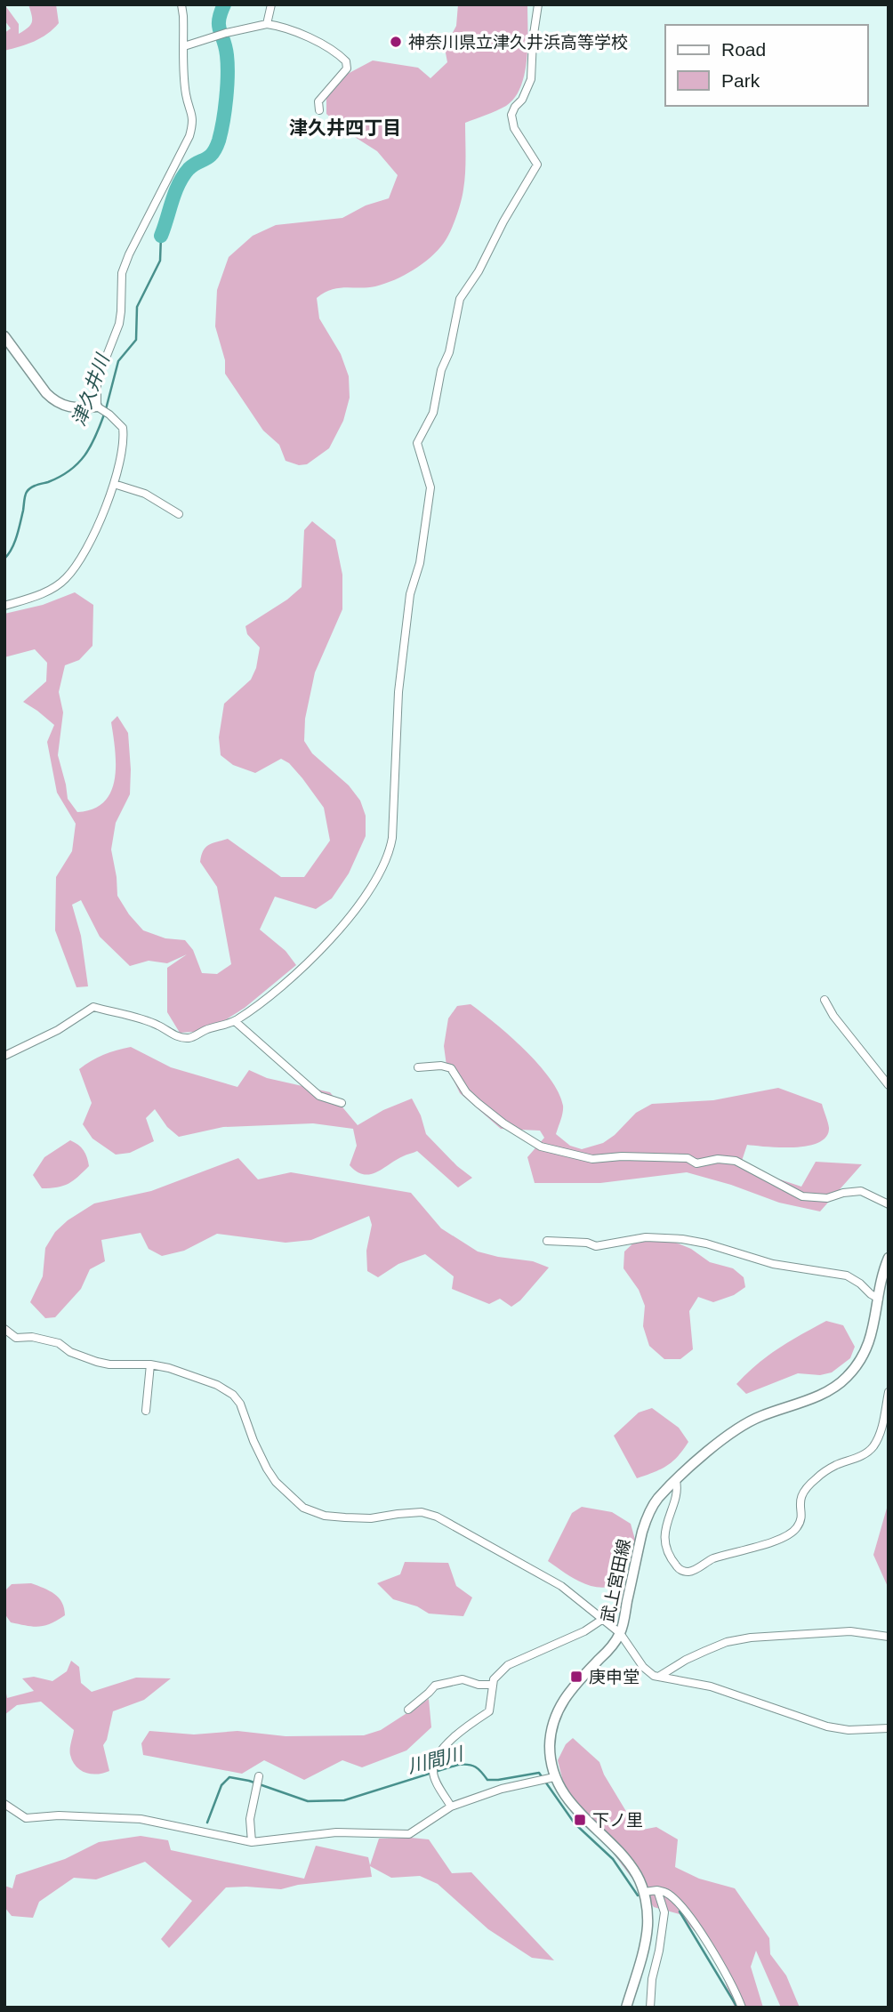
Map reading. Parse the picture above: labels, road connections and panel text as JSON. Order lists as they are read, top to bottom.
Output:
{
  "streets": {
    "main road": ["武上宮田線"]
  },
  "districts": ["津久井四丁目"],
  "water": ["津久井川", "川間川"],
  "places": {
    "other": ["神奈川県立津久井浜高等学校"],
    "transit": ["庚申堂", "下ノ里"]
  },
  "legend": ["Road", "Park"]
}
